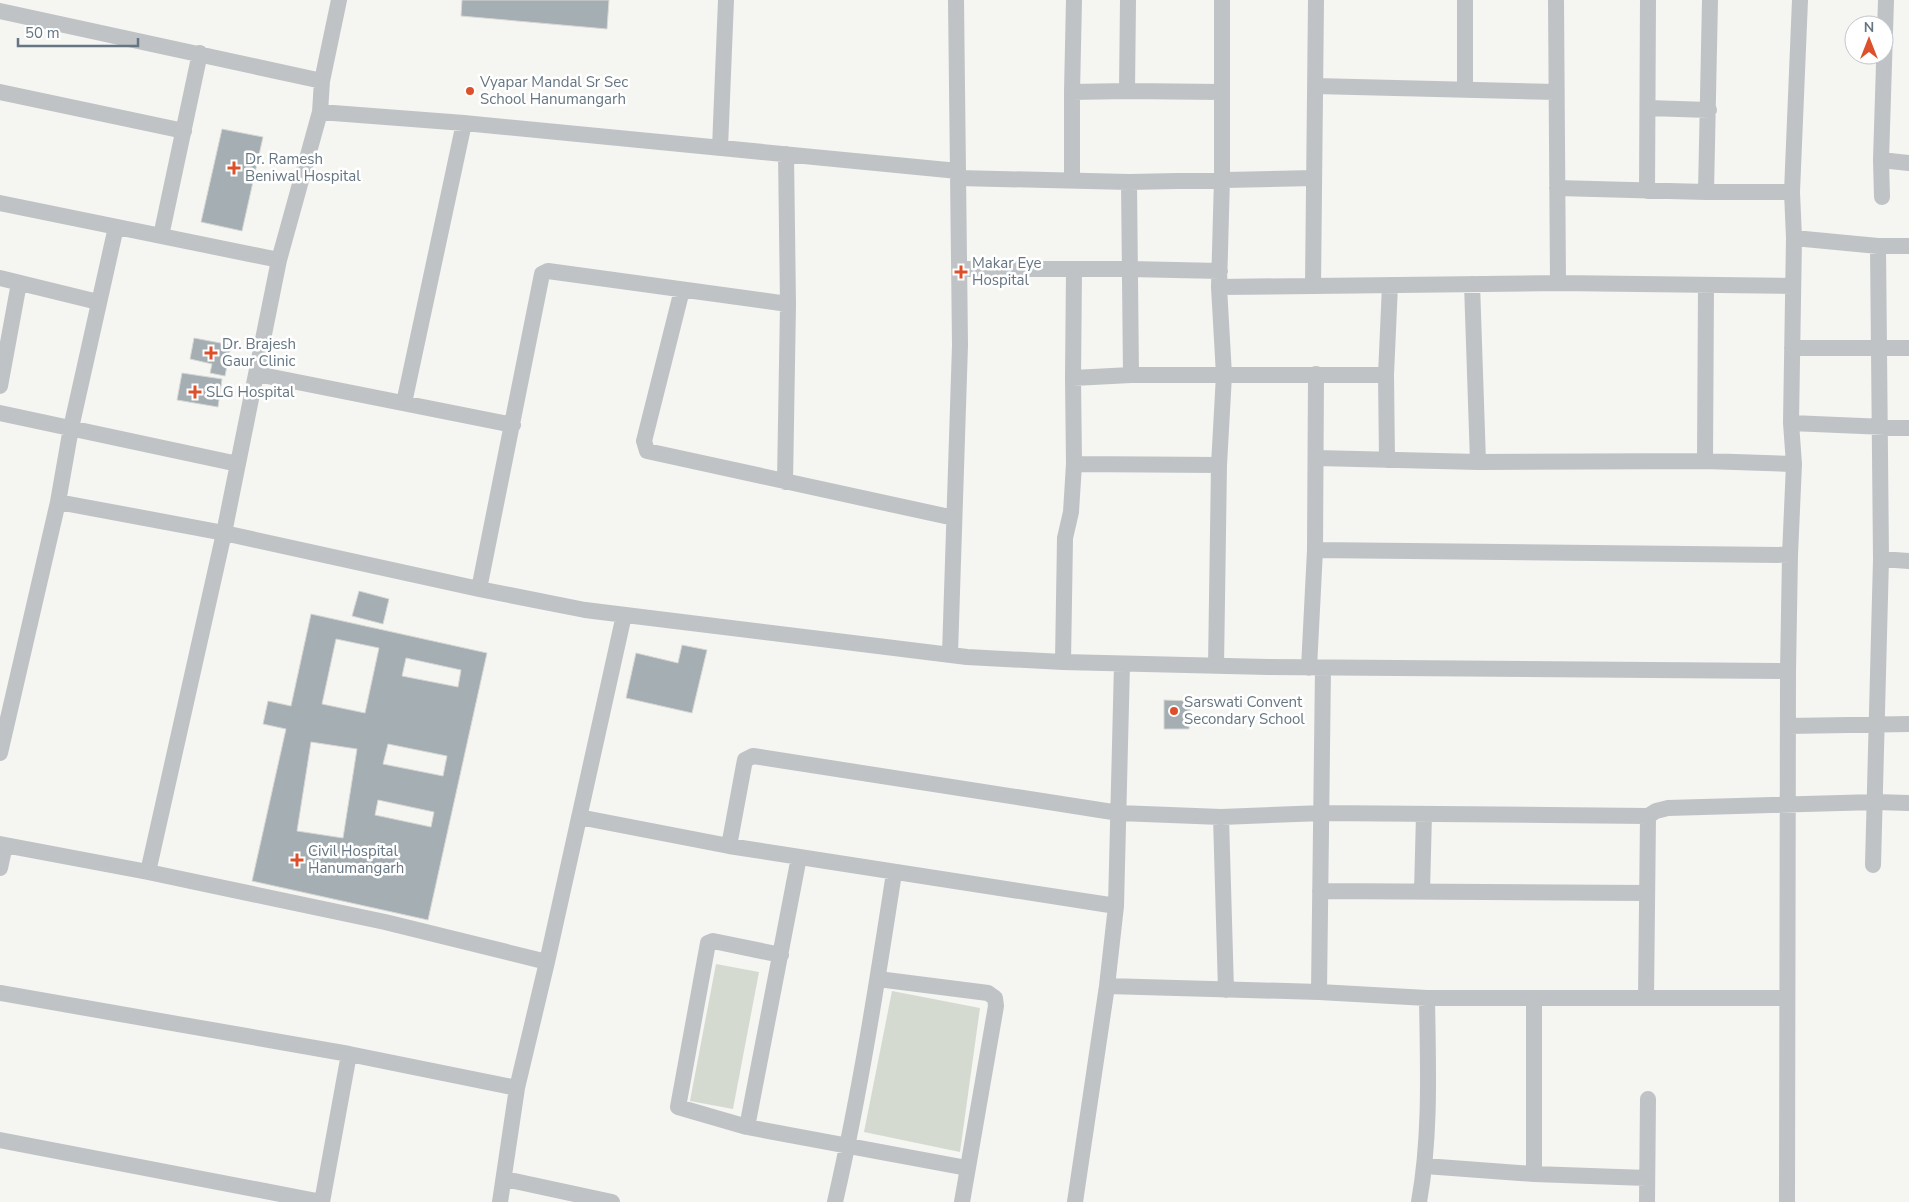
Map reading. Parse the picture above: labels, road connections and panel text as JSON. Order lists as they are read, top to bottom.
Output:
{
  "places": {
    "other": ["Vyapar Mandal Sr Sec School Hanumangarh", "Sarswati Convent Secondary School"],
    "health": [
      "Dr. Ramesh Beniwal Hospital",
      "Makar Eye Hospital",
      "Dr. Brajesh Gaur Clinic",
      "SLG Hospital",
      "Civil Hospital Hanumangarh"
    ]
  },
  "scale_bar": "50 m",
  "north": "top"
}
